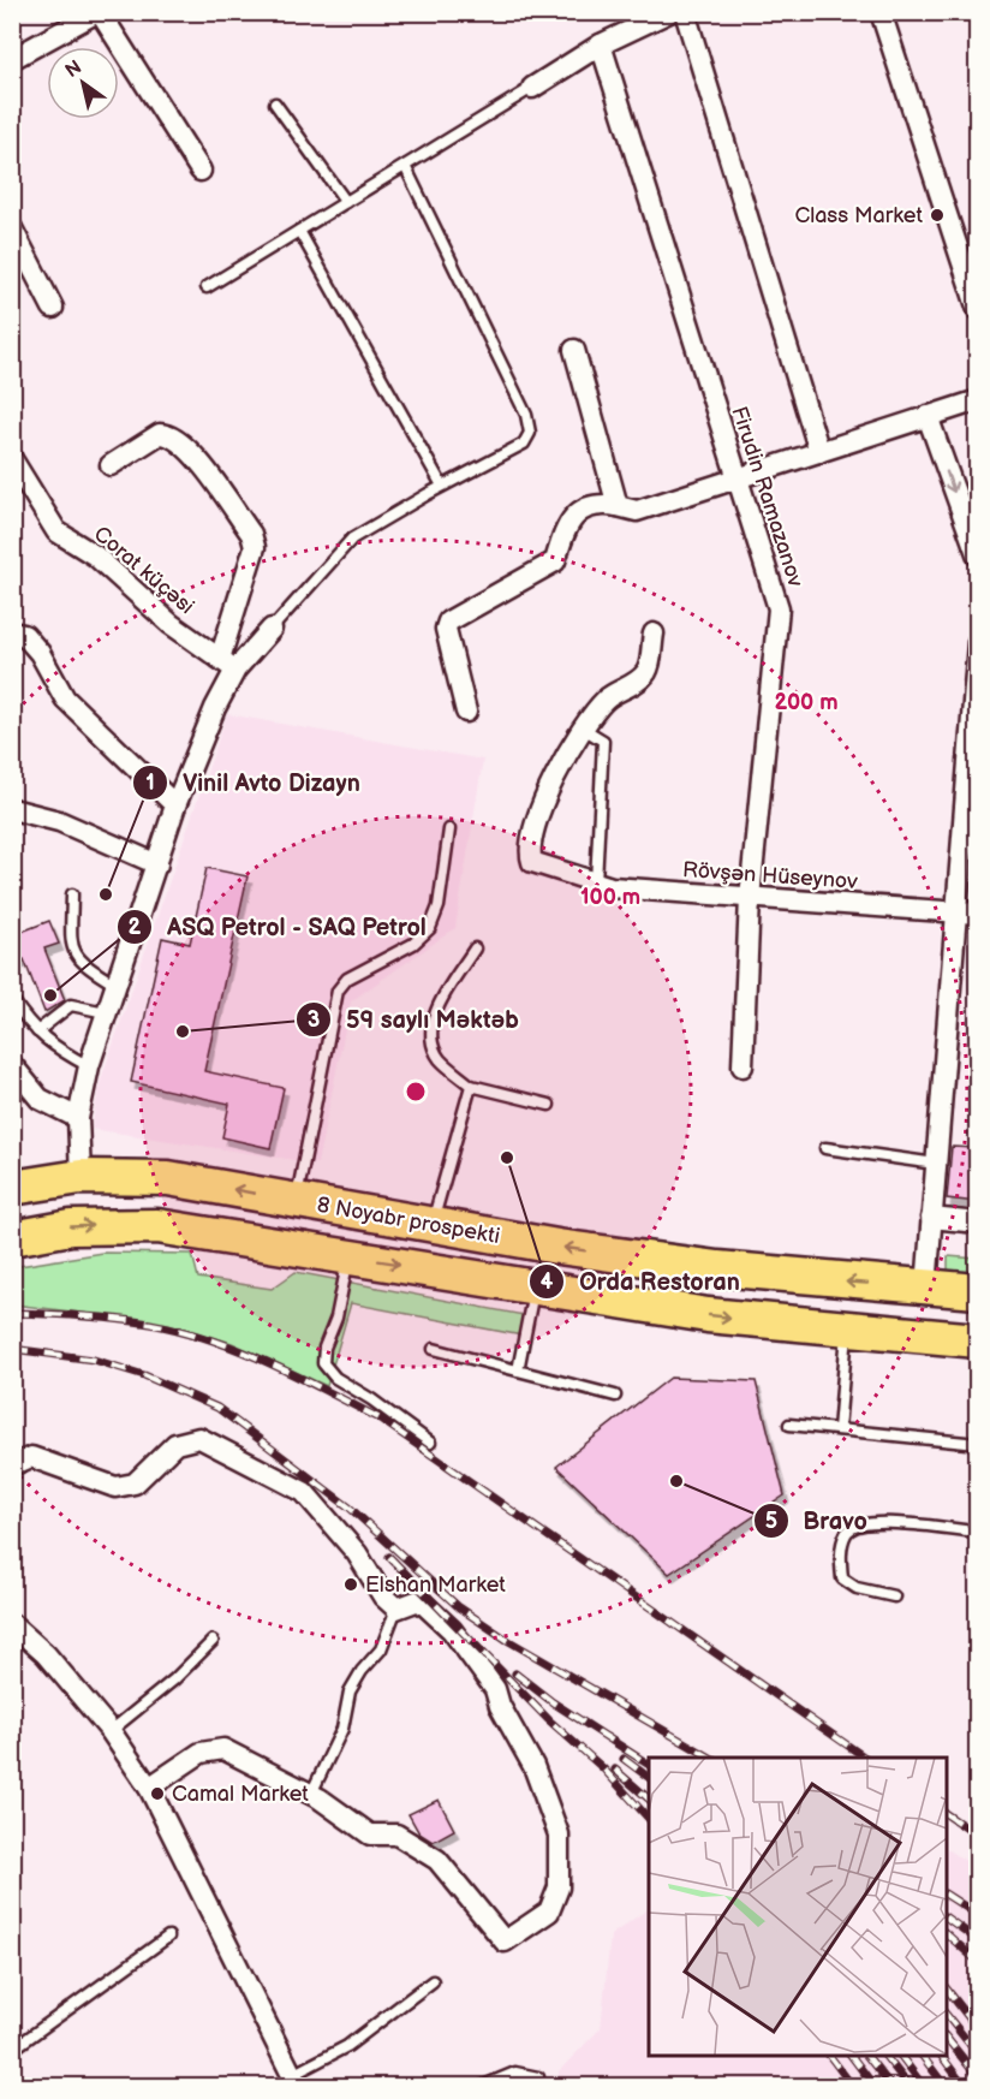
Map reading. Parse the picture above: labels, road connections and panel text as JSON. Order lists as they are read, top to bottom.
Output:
{
  "streets": {
    "highway": ["8 Noyabr prospekti"],
    "street": ["Firudin Ramazanov", "Corat küçəsi", "Rövşən Hüseynov"]
  },
  "crossings": [
    ["Firudin Ramazanov", "Rövşən Hüseynov"]
  ],
  "places": [
    "Class Market",
    "Vinil Avto Dizayn",
    "ASQ Petrol - SAQ Petrol",
    "59 saylı Məktəb",
    "Orda Restoran",
    "Bravo",
    "Elshan Market",
    "Camal Market"
  ],
  "north": "top left",
  "rings": ["200 m", "100 m"]
}
